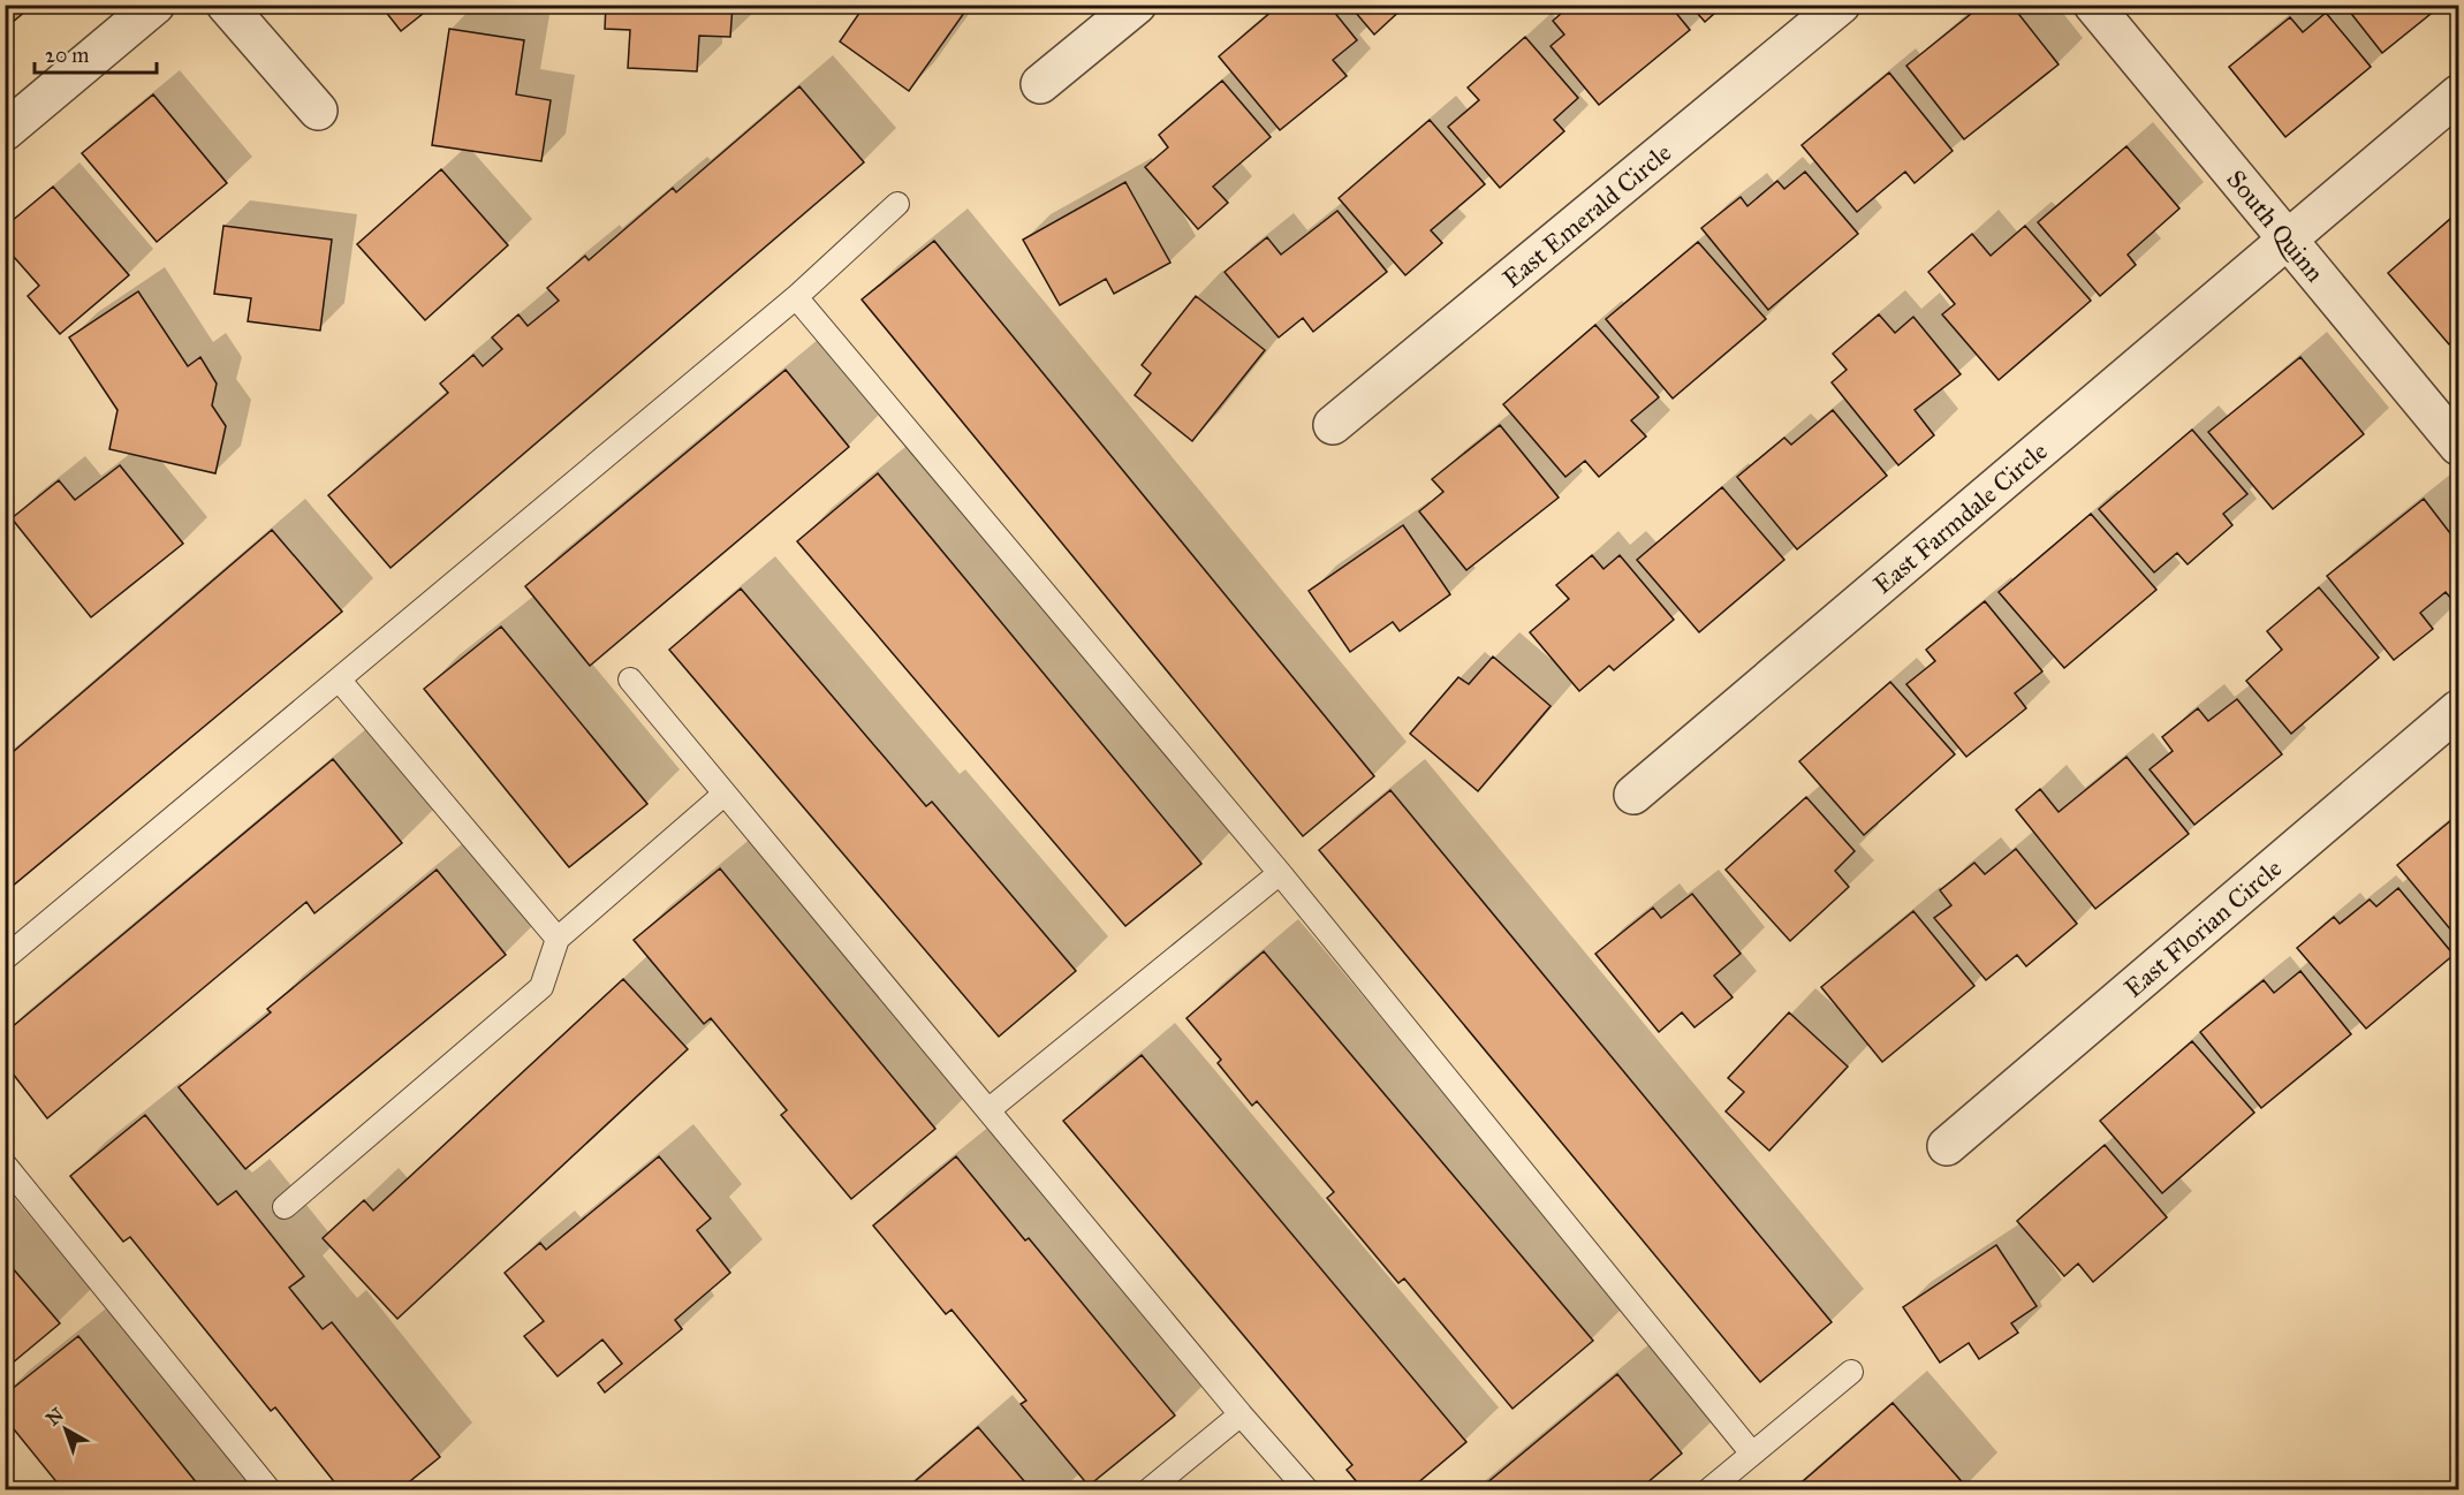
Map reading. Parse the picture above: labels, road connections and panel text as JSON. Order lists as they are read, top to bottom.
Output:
{
  "streets": {
    "street": [
      "East Emerald Circle",
      "South Quinn",
      "East Farmdale Circle",
      "East Florian Circle"
    ]
  },
  "crossings": [
    ["South Quinn", "East Farmdale Circle"]
  ],
  "scale_bar": "20 m",
  "north": "top left"
}
